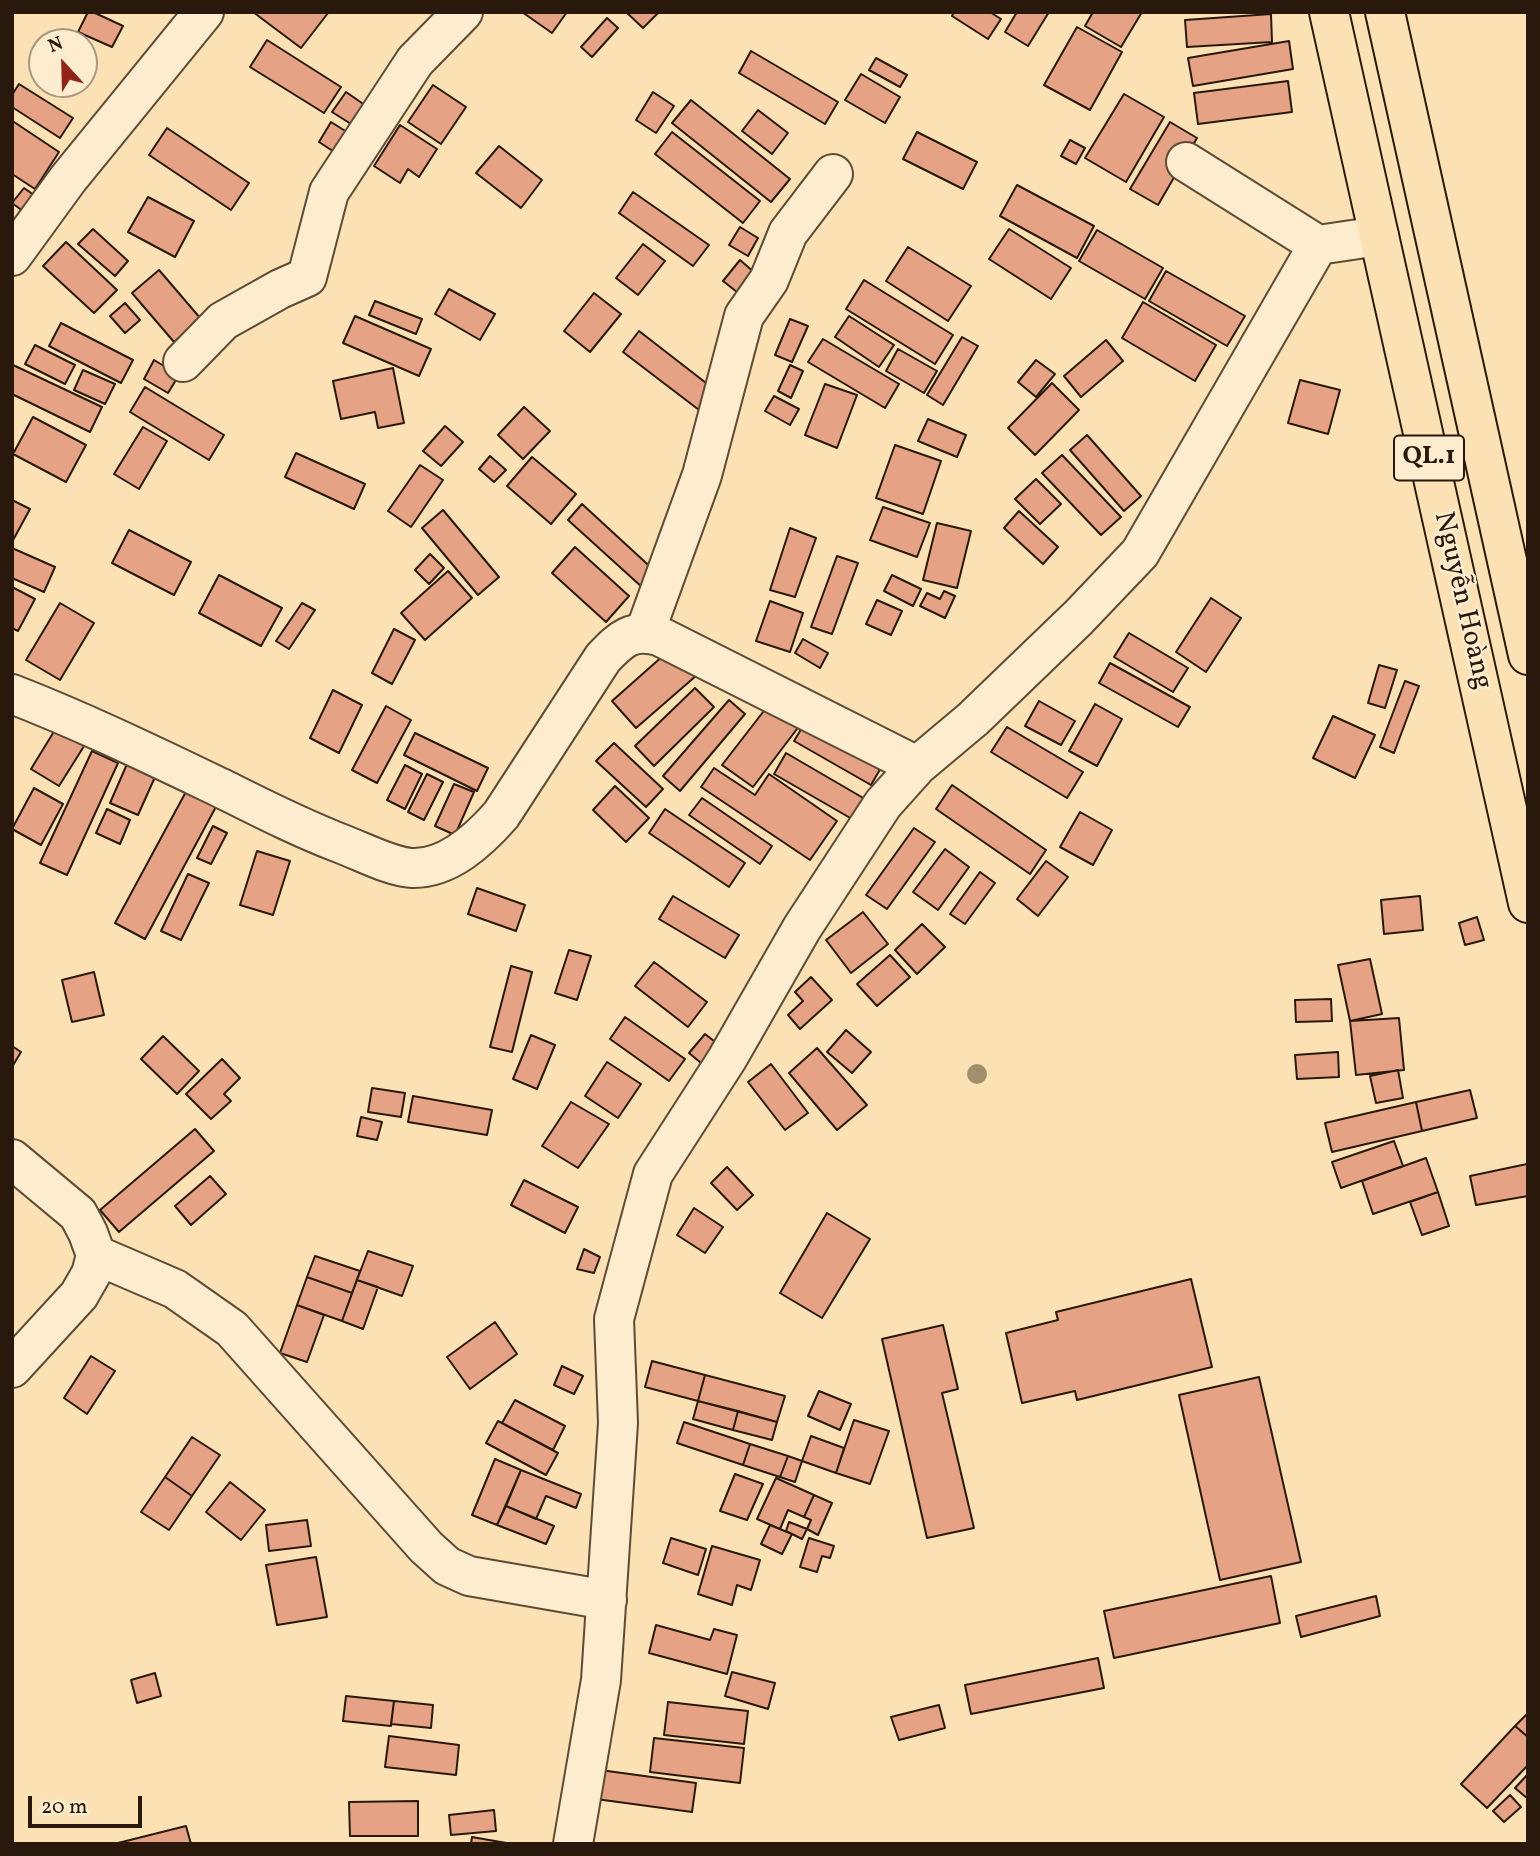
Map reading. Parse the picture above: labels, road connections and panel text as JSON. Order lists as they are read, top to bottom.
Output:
{
  "streets": {
    "highway": ["QL.1", "Nguyễn Hoàng"]
  },
  "scale_bar": "20 m",
  "north": "top"
}
